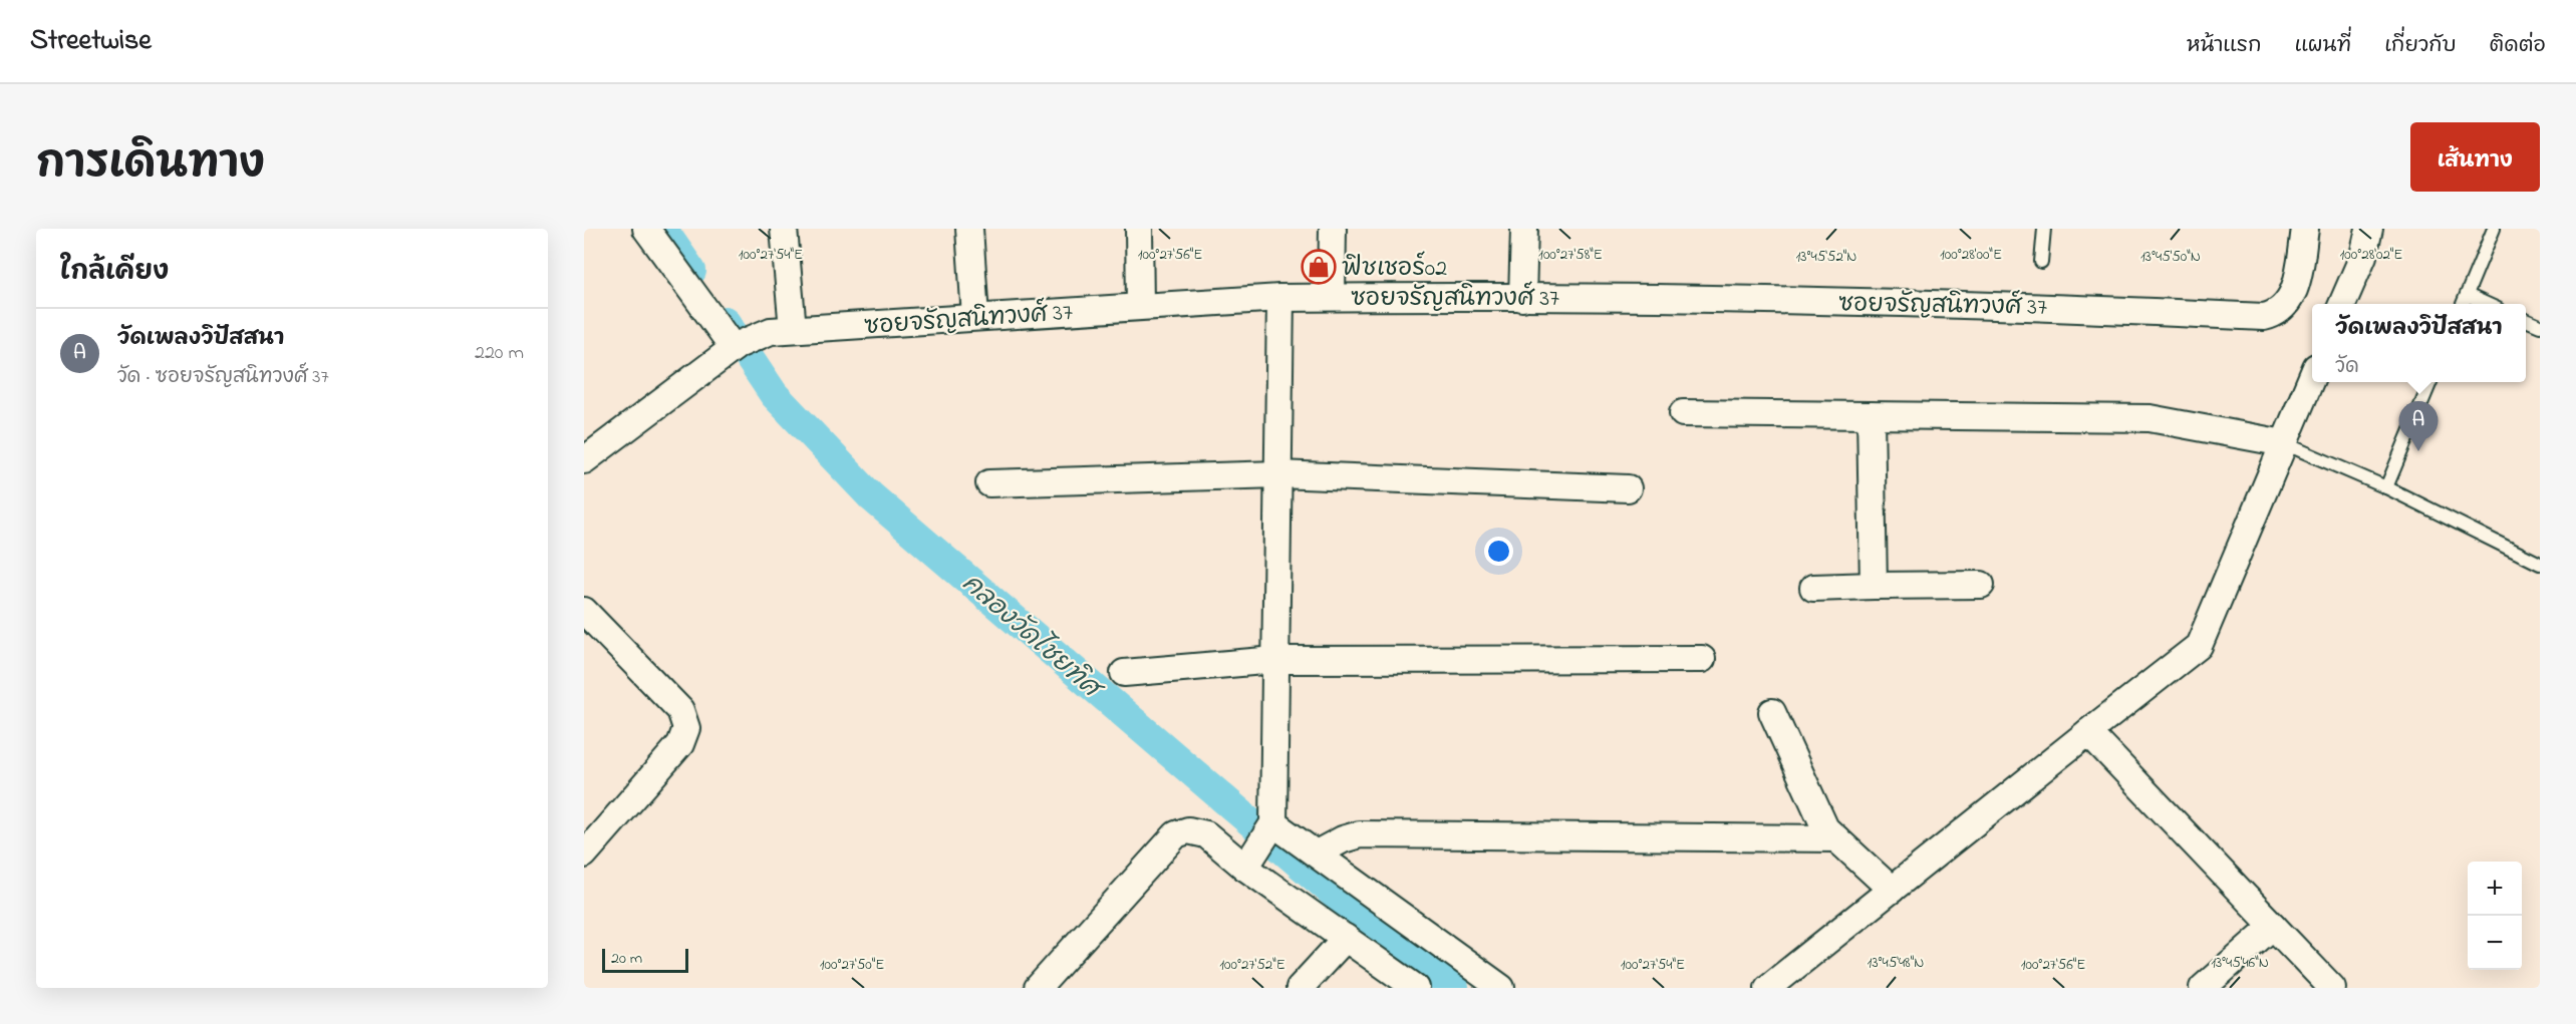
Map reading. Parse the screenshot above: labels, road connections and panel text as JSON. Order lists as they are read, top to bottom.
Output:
{
  "streets": {
    "street": ["ซอยจรัญสนิทวงศ์ 37"]
  },
  "water": ["คลองวัดไชยทิศ"],
  "places": {
    "shop": ["ฟิชเชอร์02"]
  },
  "scale_bar": "20 m",
  "page": {
    "header": "Streetwise",
    "nav": [
      "หน้าแรก",
      "แผนที่",
      "เกี่ยวกับ",
      "ติดต่อ"
    ],
    "title": "การเดินทาง",
    "buttons": "เส้นทาง",
    "heading": "ใกล้เคียง",
    "popup": ["วัดเพลงวิปัสสนา", "วัด"],
    "list": [
      {
        "mark": "A",
        "name": "วัดเพลงวิปัสสนา",
        "note": "วัด · ซอยจรัญสนิทวงศ์ 37",
        "value": "220 m"
      }
    ],
    "pins": "A",
    "map_buttons": ["+", "−"],
    "scale": "20 m"
  },
  "coordinates": [
    "100°27'54\"E",
    "100°27'58\"E",
    "100°27'56\"E",
    "100°28'00\"E",
    "100°28'02\"E",
    "13°45'52\"N",
    "13°45'50\"N",
    "13°45'48\"N",
    "13°45'46\"N",
    "100°27'50\"E",
    "100°27'52\"E"
  ]
}
